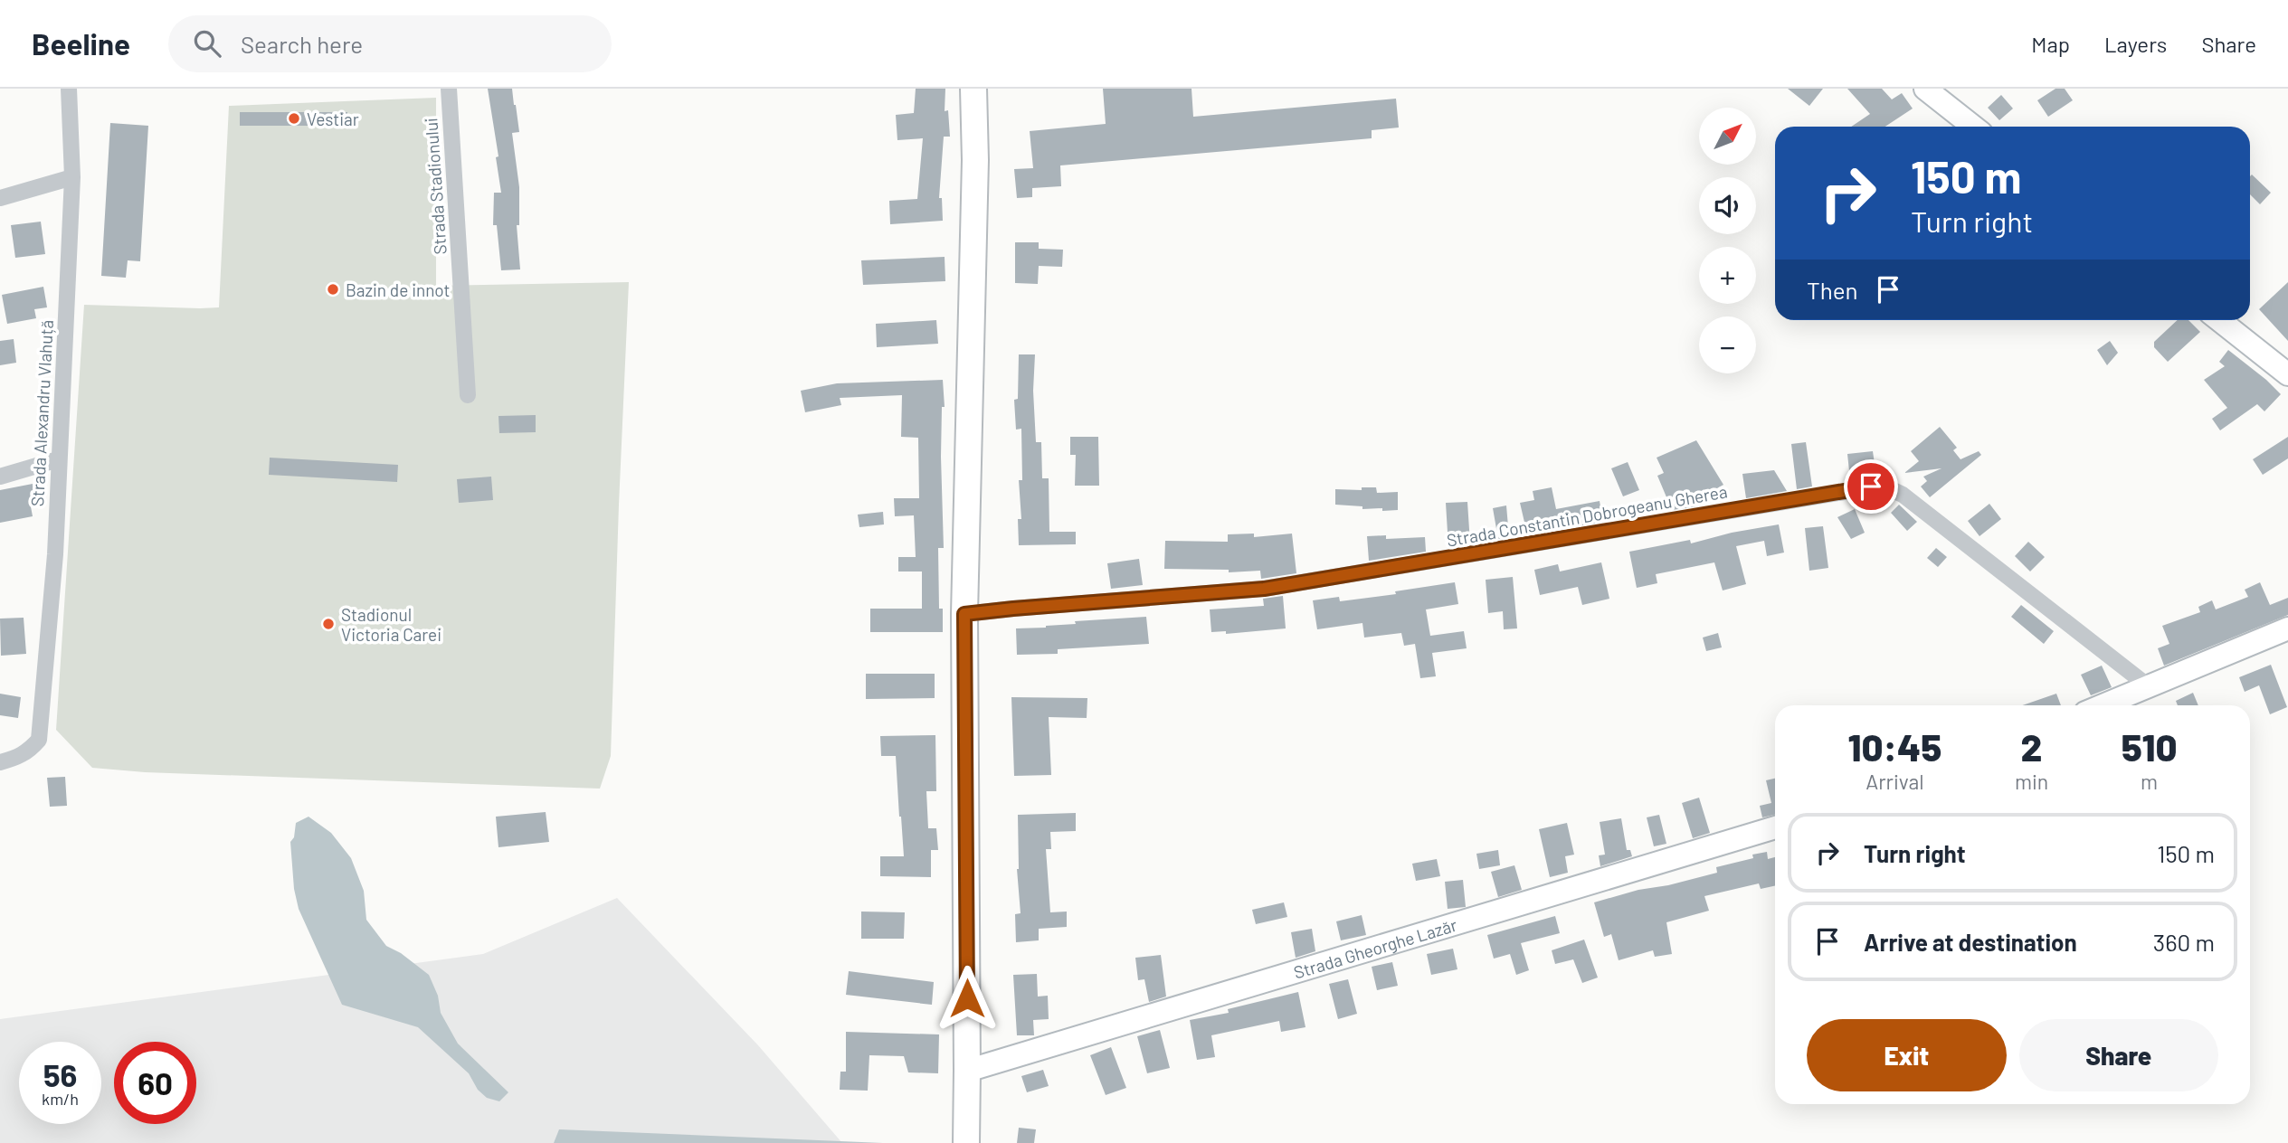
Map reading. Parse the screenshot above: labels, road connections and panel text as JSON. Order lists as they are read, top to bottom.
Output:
{
  "streets": {
    "main road": ["Strada Gheorghe Lazăr"],
    "street": ["Strada Stadionului", "Strada Alexandru Vlahuță", "Strada Constantin Dobrogeanu Gherea"]
  },
  "places": ["Vestiar", "Bazin de innot", "Stadionul Victoria Carei"],
  "north": "top right",
  "page": {
    "header": "Beeline",
    "search": "Search here",
    "nav": ["Map", "Layers", "Share"],
    "map_buttons": ["+", "−"],
    "turn": ["150 m", "Turn right"],
    "then": "Then",
    "eta": [
      "10:45",
      "Arrival",
      "2",
      "min",
      "510",
      "m"
    ],
    "list": [
      {
        "name": "Turn right",
        "value": "150 m"
      },
      {
        "name": "Arrive at destination",
        "value": "360 m"
      }
    ],
    "buttons": ["Exit", "Share"],
    "speed": "56 km/h",
    "limit": "60"
  }
}
